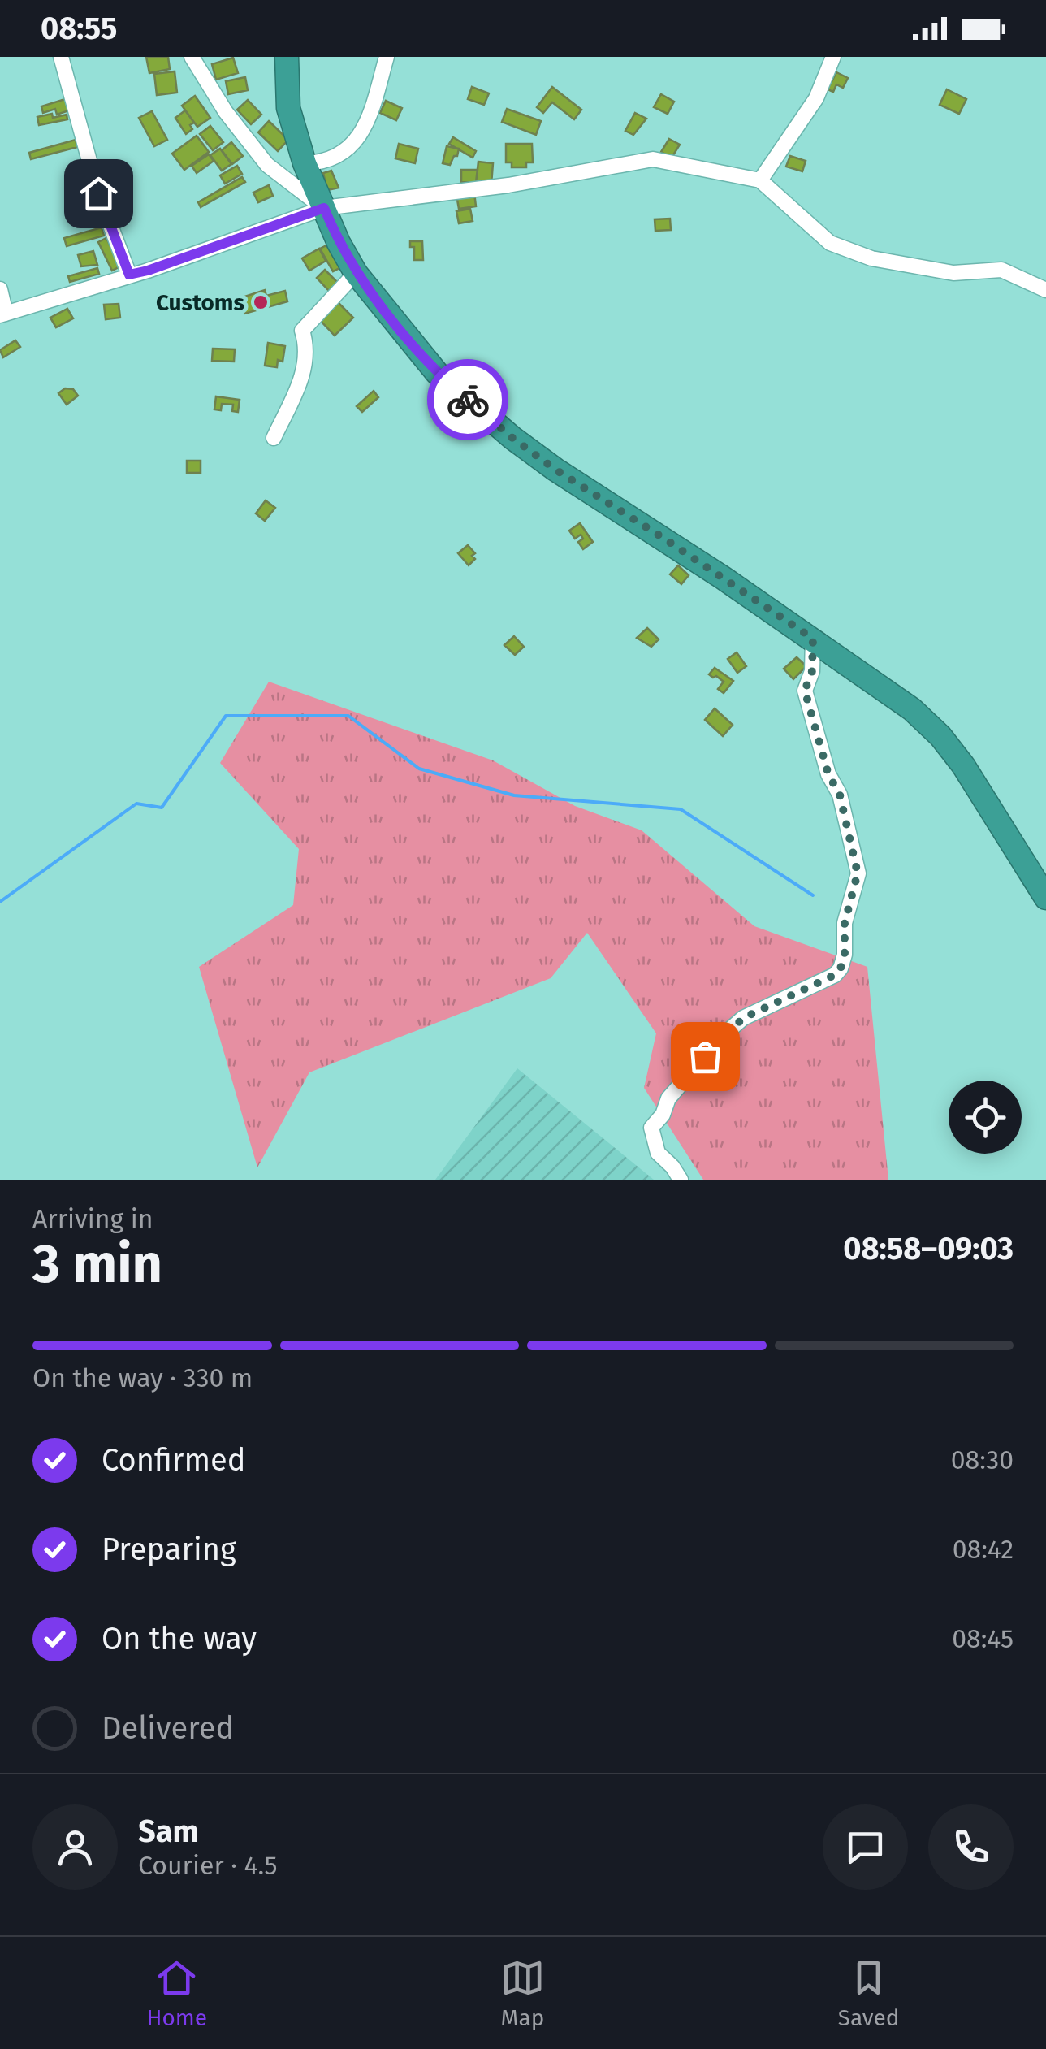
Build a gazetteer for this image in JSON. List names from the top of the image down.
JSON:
{
  "places": ["Customs"],
  "page": {
    "status": "08:55",
    "heading": ["3 min", "Arriving in", "08:58–09:03"],
    "panel": ["Sam", "Courier · 4.5"],
    "bar": "On the way · 330 m",
    "list": [
      ["Confirmed", "08:30"],
      ["Preparing", "08:42"],
      ["On the way", "08:45"],
      "Delivered"
    ],
    "tabs": ["Home", "Map", "Saved"]
  }
}
